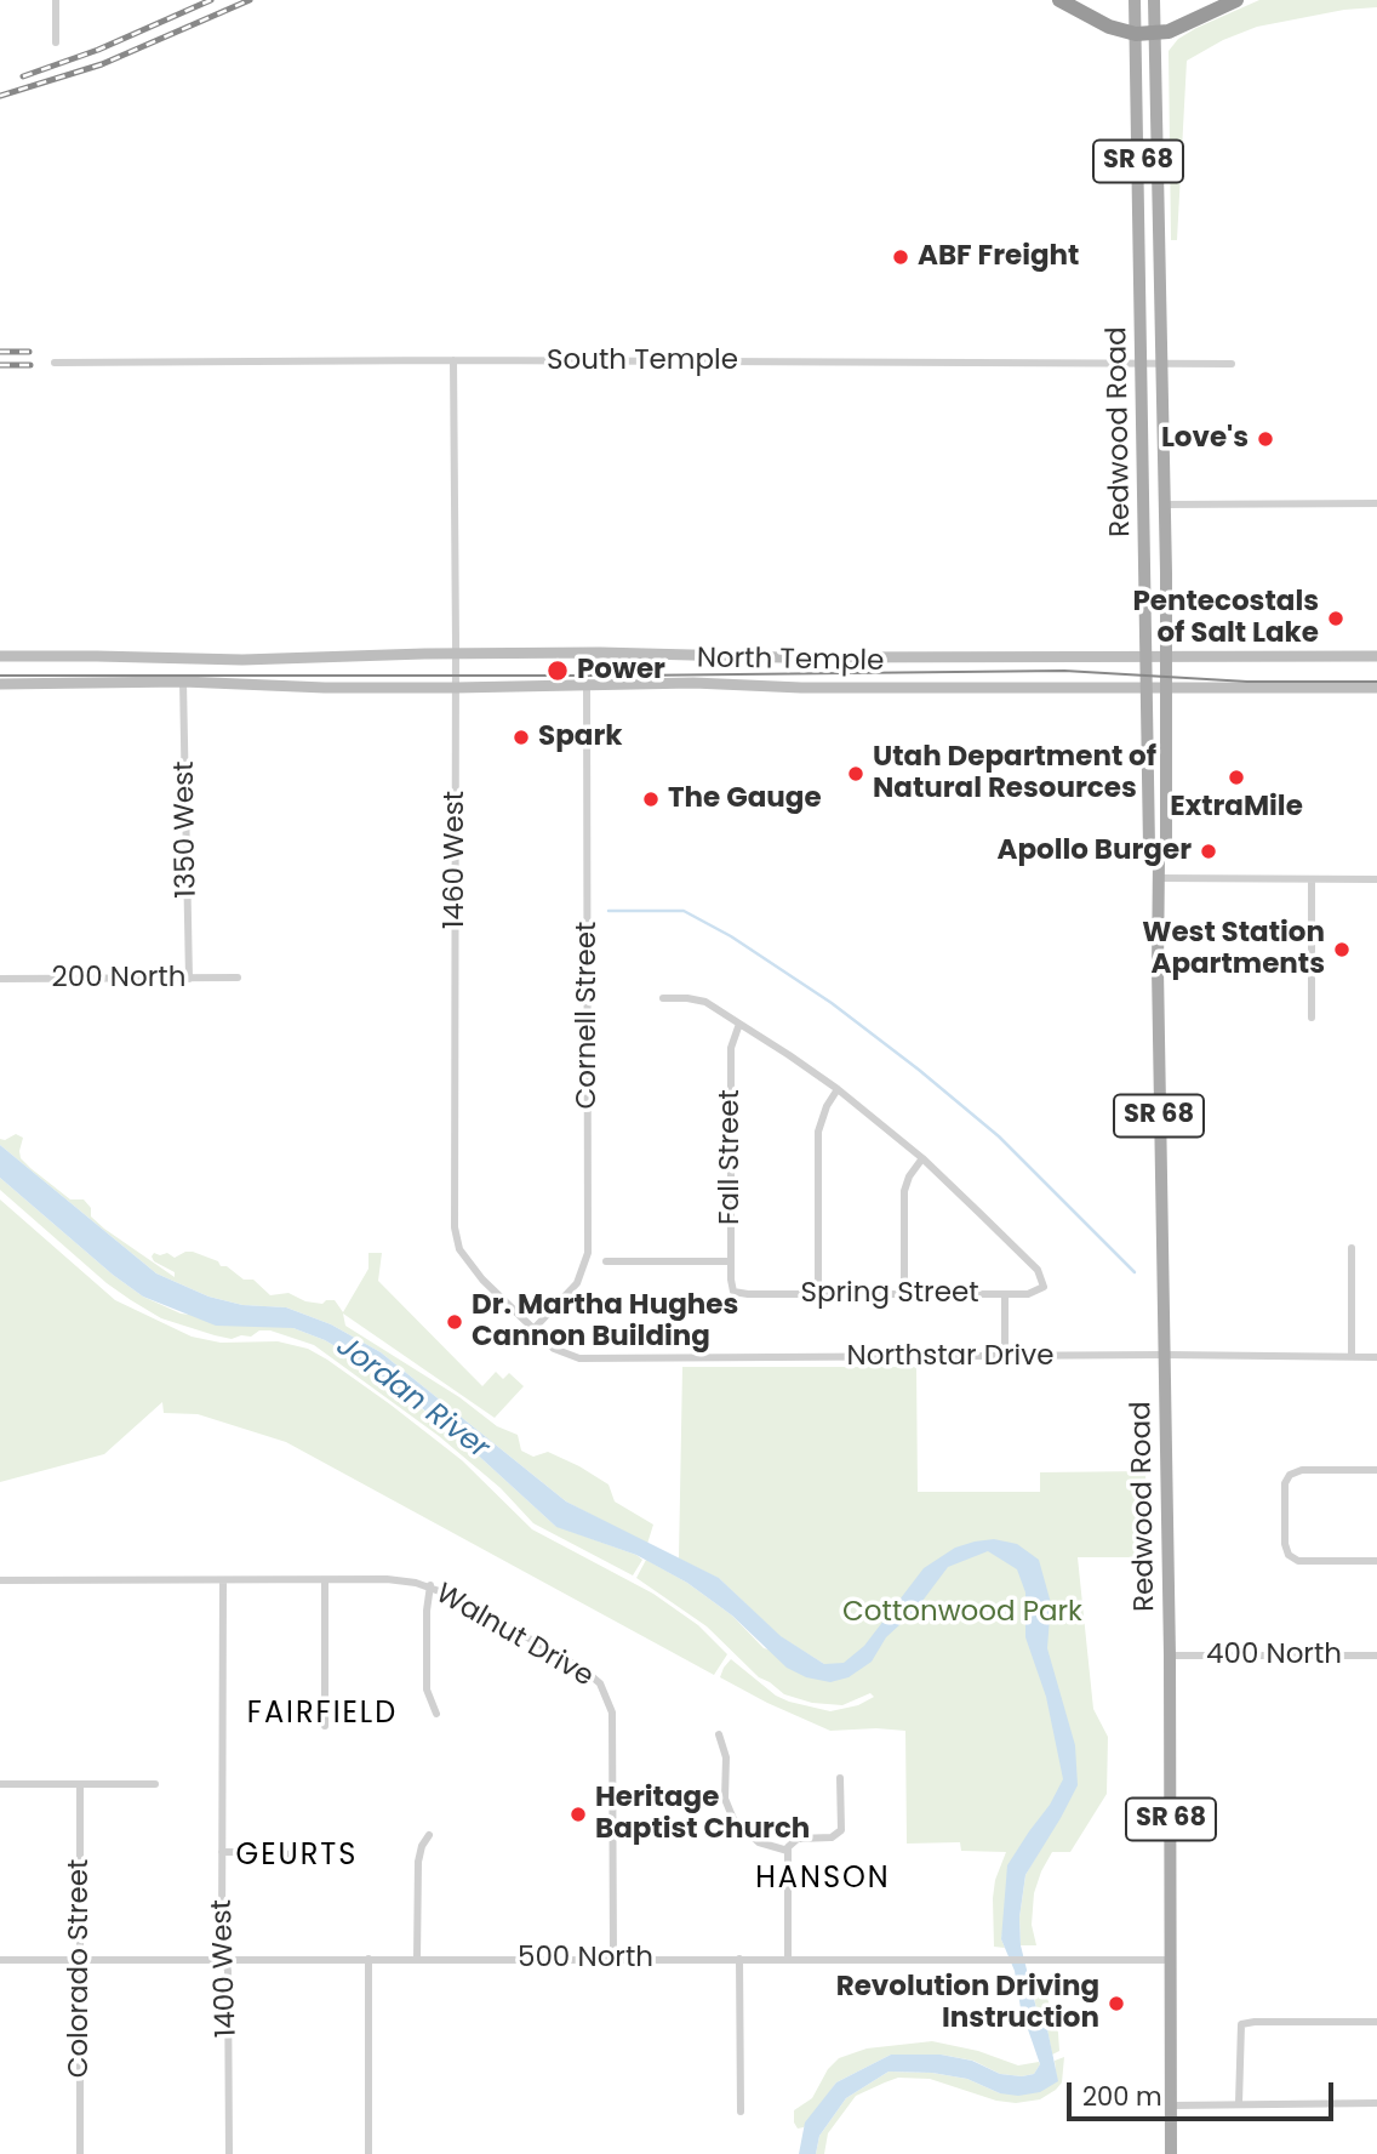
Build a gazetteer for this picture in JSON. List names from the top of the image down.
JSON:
{
  "streets": {
    "main road": ["SR 68", "Redwood Road", "North Temple"],
    "street": [
      "South Temple",
      "1350 West",
      "1460 West",
      "200 North",
      "Cornell Street",
      "Fall Street",
      "Spring Street",
      "Northstar Drive",
      "Walnut Drive",
      "400 North",
      "500 North",
      "Colorado Street",
      "1400 West"
    ]
  },
  "crossings": [
    ["South Temple", "Redwood Road"],
    ["South Temple", "1460 West"],
    ["Redwood Road", "North Temple"],
    ["Redwood Road", "Northstar Drive"],
    ["Redwood Road", "400 North"],
    ["Redwood Road", "500 North"],
    ["North Temple", "1350 West"],
    ["North Temple", "1460 West"],
    ["North Temple", "Cornell Street"],
    ["1350 West", "200 North"],
    ["1460 West", "Cornell Street"],
    ["1460 West", "Northstar Drive"],
    ["Cornell Street", "Northstar Drive"],
    ["Fall Street", "Spring Street"],
    ["Walnut Drive", "500 North"],
    ["Walnut Drive", "1400 West"],
    ["500 North", "Colorado Street"],
    ["500 North", "1400 West"]
  ],
  "districts": ["FAIRFIELD", "GEURTS", "HANSON"],
  "water": ["Jordan River"],
  "parks": ["Cottonwood Park"],
  "places": [
    "ABF Freight",
    "Love's",
    "Pentecostals of Salt Lake",
    "Power",
    "Spark",
    "Utah Department of Natural Resources",
    "ExtraMile",
    "The Gauge",
    "Apollo Burger",
    "West Station Apartments",
    "Dr. Martha Hughes Cannon Building",
    "Heritage Baptist Church",
    "Revolution Driving Instruction"
  ],
  "scale_bar": "200 m"
}
